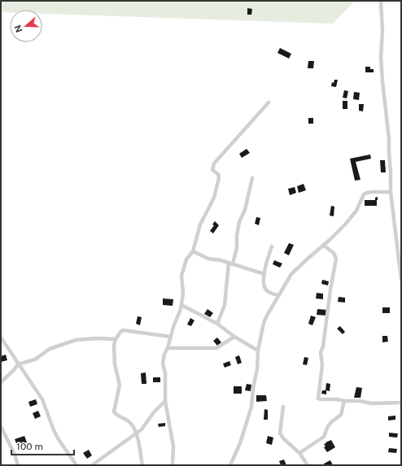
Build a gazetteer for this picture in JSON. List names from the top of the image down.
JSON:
{
  "scale_bar": "100 m",
  "north": "left"
}
